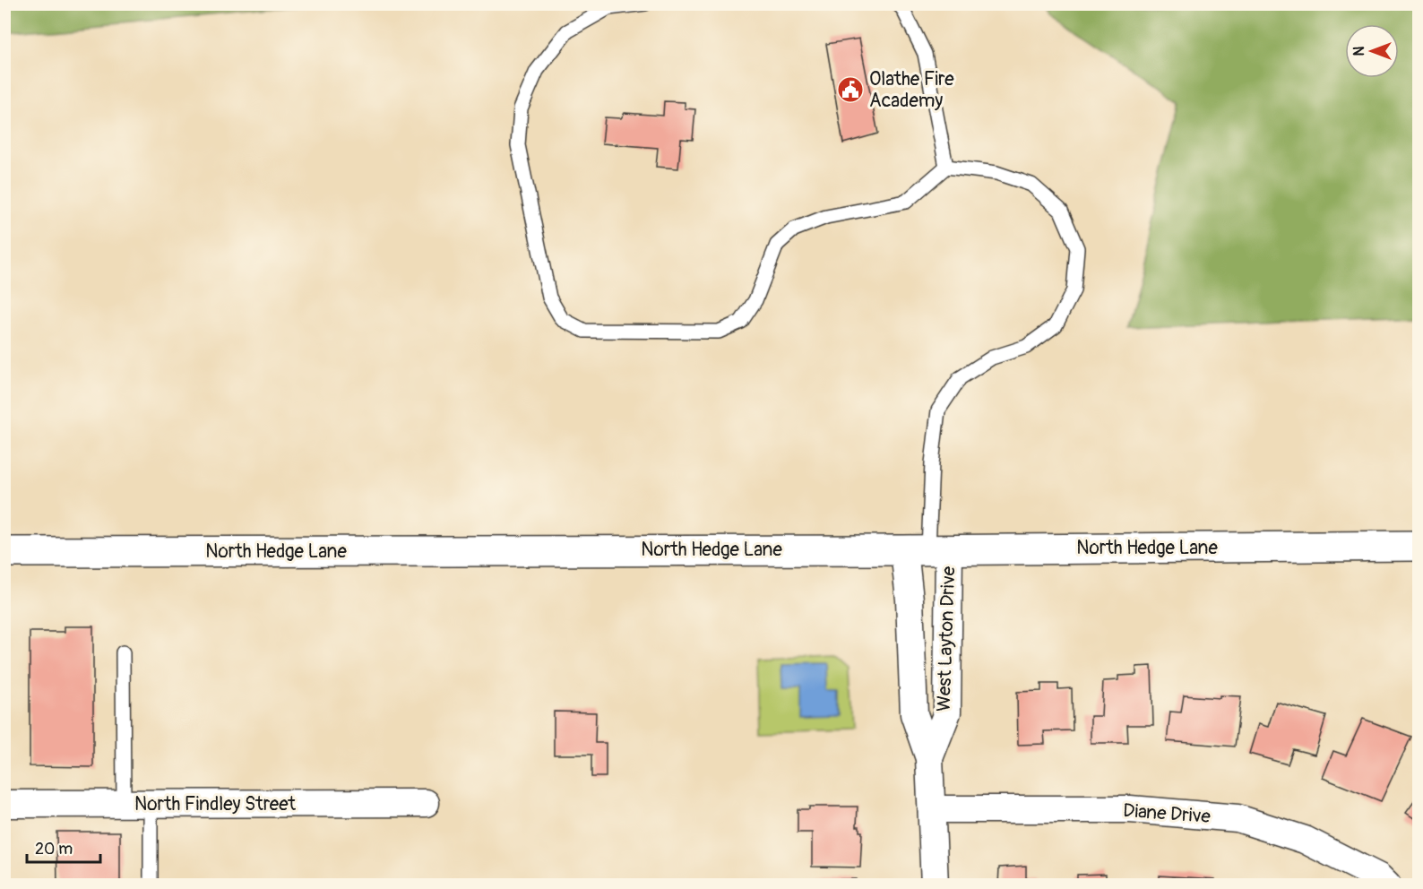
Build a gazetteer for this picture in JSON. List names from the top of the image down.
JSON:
{
  "streets": {
    "street": [
      "North Hedge Lane",
      "West Layton Drive",
      "North Findley Street",
      "Diane Drive"
    ]
  },
  "crossings": [
    ["North Hedge Lane", "West Layton Drive"],
    ["West Layton Drive", "Diane Drive"]
  ],
  "places": {
    "public building": ["Olathe Fire Academy"]
  },
  "scale_bar": "20 m",
  "north": "left"
}
